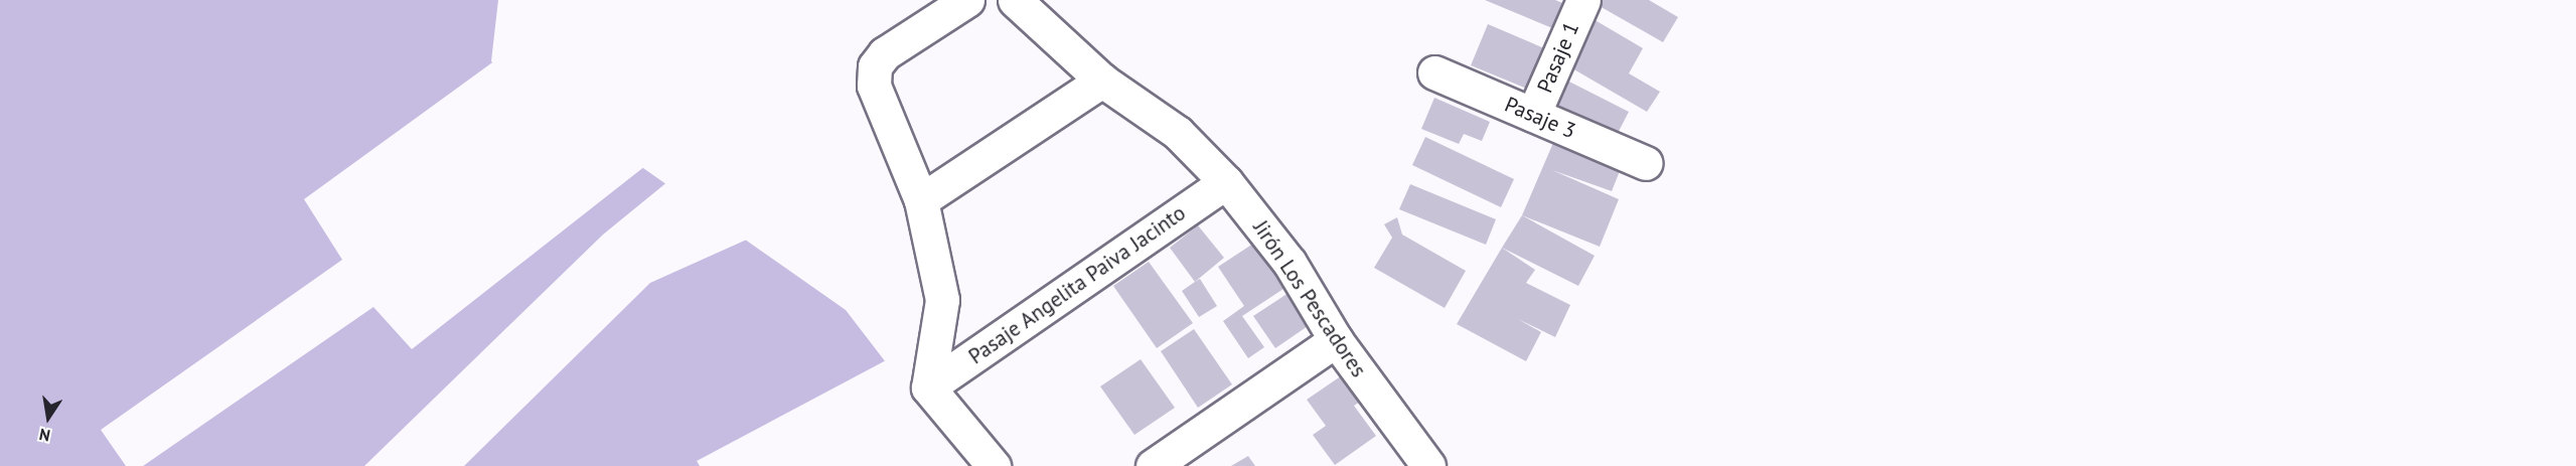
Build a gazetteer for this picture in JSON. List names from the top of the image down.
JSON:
{
  "streets": {
    "street": [
      "Pasaje 1",
      "Pasaje 3",
      "Pasaje Angelita Paiva Jacinto",
      "Jirón Los Pescadores"
    ]
  },
  "crossings": [
    ["Pasaje 1", "Pasaje 3"],
    ["Pasaje Angelita Paiva Jacinto", "Jirón Los Pescadores"]
  ],
  "north": "bottom"
}
